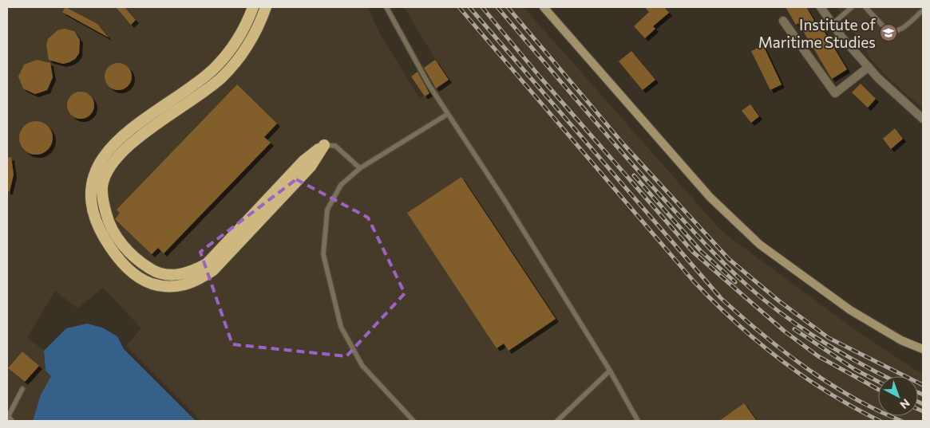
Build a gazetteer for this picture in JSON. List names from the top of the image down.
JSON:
{
  "places": {
    "school or university": ["Institute of Maritime Studies"]
  },
  "north": "bottom right"
}
